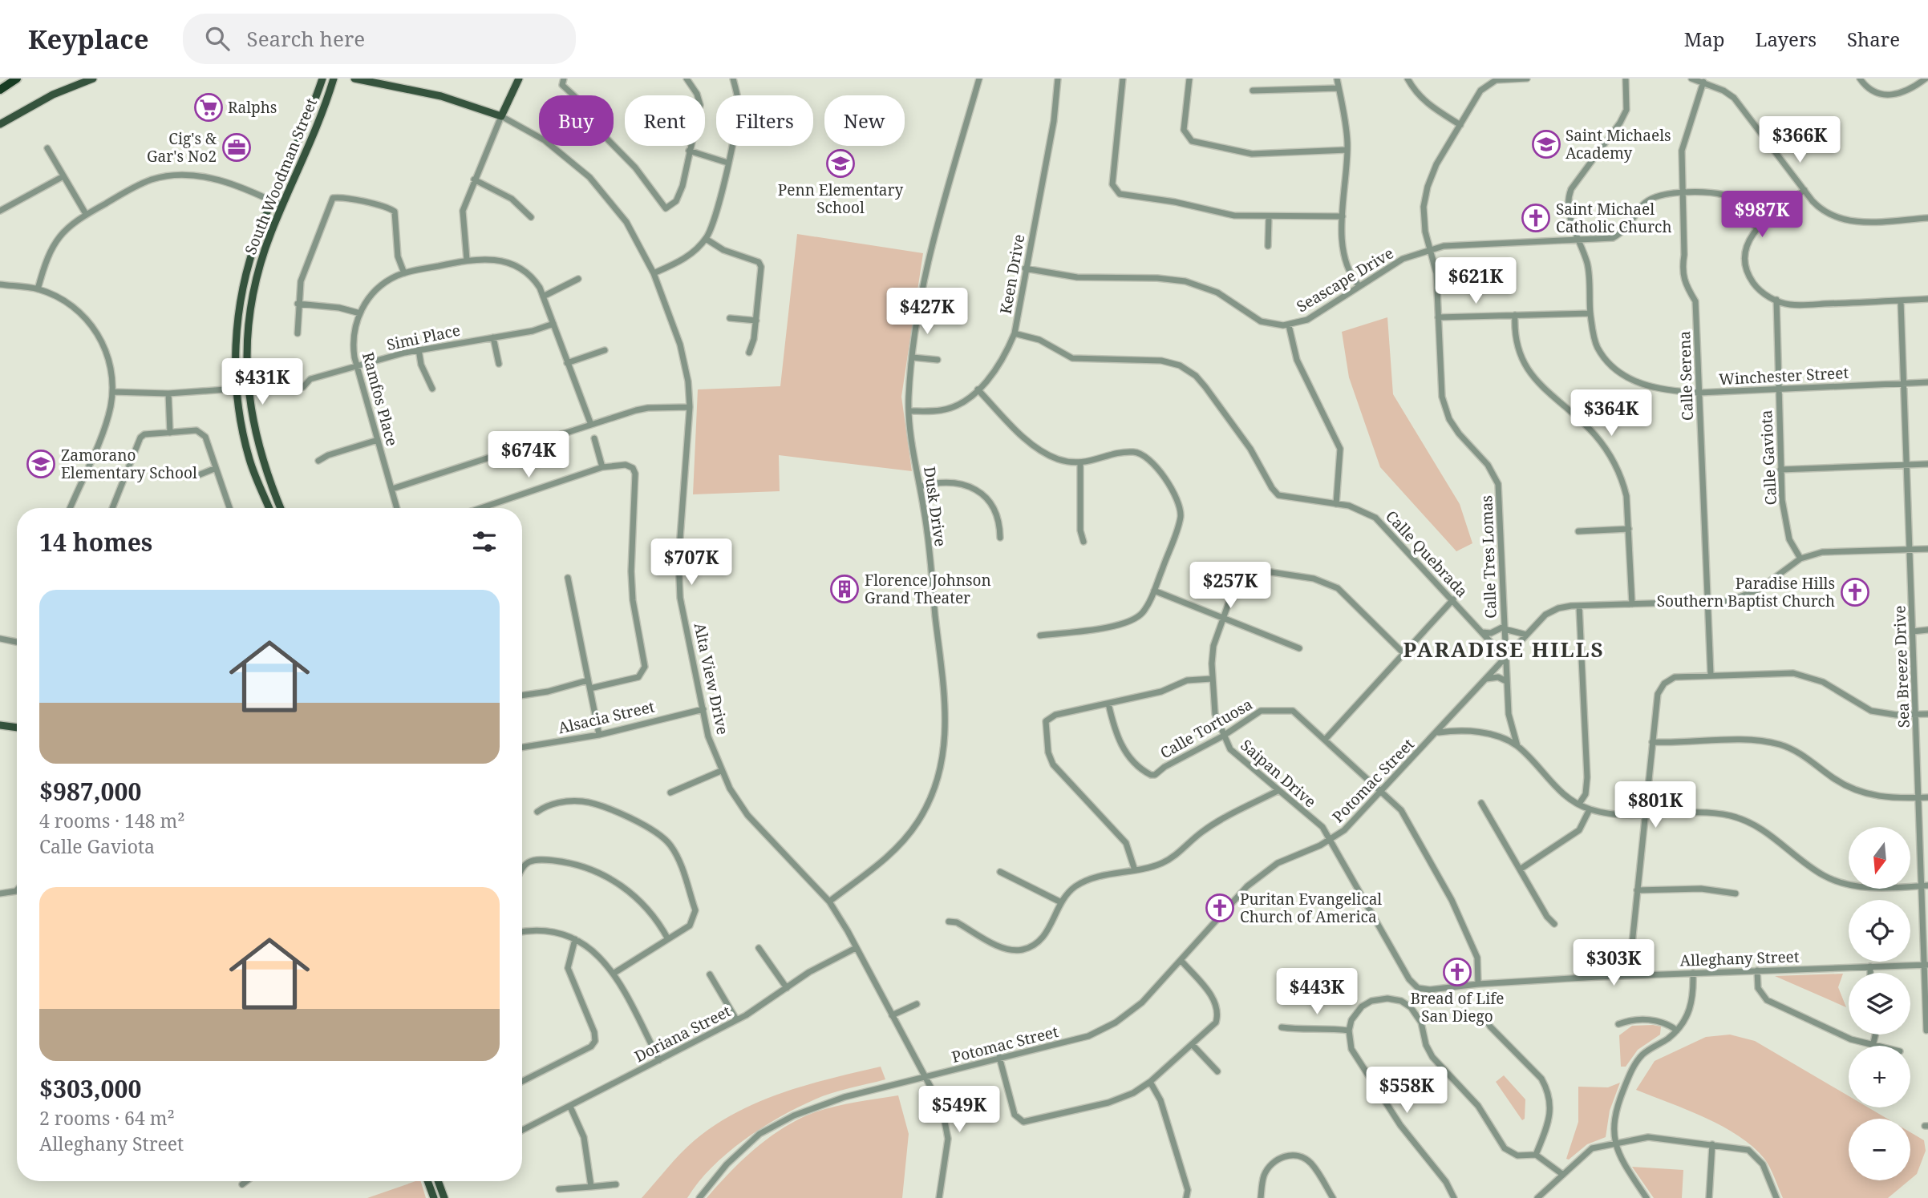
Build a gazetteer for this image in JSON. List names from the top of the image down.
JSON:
{
  "streets": {
    "main road": ["South Woodman Street", "Alta View Drive"],
    "street": [
      "Keen Drive",
      "Seascape Drive",
      "Simi Place",
      "Calle Serena",
      "Winchester Street",
      "Ramfos Place",
      "Calle Gaviota",
      "Dusk Drive",
      "Calle Quebrada",
      "Calle Tres Lomas",
      "Sea Breeze Drive",
      "Alsacia Street",
      "Calle Tortuosa",
      "Saipan Drive",
      "Potomac Street",
      "Alleghany Street",
      "Doriana Street"
    ]
  },
  "crossings": [
    ["Keen Drive", "Seascape Drive"],
    ["Keen Drive", "Dusk Drive"],
    ["Keen Drive", "Calle Quebrada"],
    ["Seascape Drive", "Calle Serena"],
    ["Seascape Drive", "Winchester Street"],
    ["Seascape Drive", "Calle Tres Lomas"],
    ["Simi Place", "Ramfos Place"],
    ["Calle Serena", "Winchester Street"],
    ["Calle Serena", "Potomac Street"],
    ["Winchester Street", "Calle Gaviota"],
    ["Winchester Street", "Sea Breeze Drive"],
    ["Calle Gaviota", "Potomac Street"],
    ["Dusk Drive", "Alta View Drive"],
    ["Calle Quebrada", "Calle Tres Lomas"],
    ["Calle Quebrada", "Potomac Street"],
    ["Calle Tres Lomas", "Potomac Street"],
    ["Sea Breeze Drive", "Alleghany Street"],
    ["Alta View Drive", "Alsacia Street"],
    ["Alta View Drive", "Potomac Street"],
    ["Alta View Drive", "Doriana Street"],
    ["Calle Tortuosa", "Saipan Drive"],
    ["Calle Tortuosa", "Potomac Street"],
    ["Calle Tortuosa", "Alleghany Street"],
    ["Saipan Drive", "Potomac Street"],
    ["Saipan Drive", "Alleghany Street"]
  ],
  "districts": ["PARADISE HILLS"],
  "places": {
    "supermarket": ["Ralphs"],
    "school or university": ["Saint Michaels Academy", "Penn Elementary School", "Zamorano Elementary School"],
    "office": ["Cig's & Gar's No2"],
    "church": [
      "Saint Michael Catholic Church",
      "Paradise Hills Southern Baptist Church",
      "Puritan Evangelical Church of America",
      "Bread of Life San Diego"
    ],
    "building": ["Florence Johnson Grand Theater"]
  },
  "north": "bottom",
  "page": {
    "header": "Keyplace",
    "search": "Search here",
    "nav": ["Map", "Layers", "Share"],
    "chip": [
      "Buy",
      "Rent",
      "Filters",
      "New"
    ],
    "price": [
      "$366K",
      "$987K",
      "$621K",
      "$427K",
      "$431K",
      "$364K",
      "$674K",
      "$707K",
      "$257K",
      "$801K",
      "$303K",
      "$443K",
      "$558K",
      "$549K"
    ],
    "heading": "14 homes",
    "list": [
      {
        "name": "$987,000",
        "note": "4 rooms · 148 m² · Calle Gaviota"
      },
      {
        "name": "$303,000",
        "note": "2 rooms · 64 m² · Alleghany Street"
      }
    ],
    "map_buttons": ["+", "−"]
  }
}
